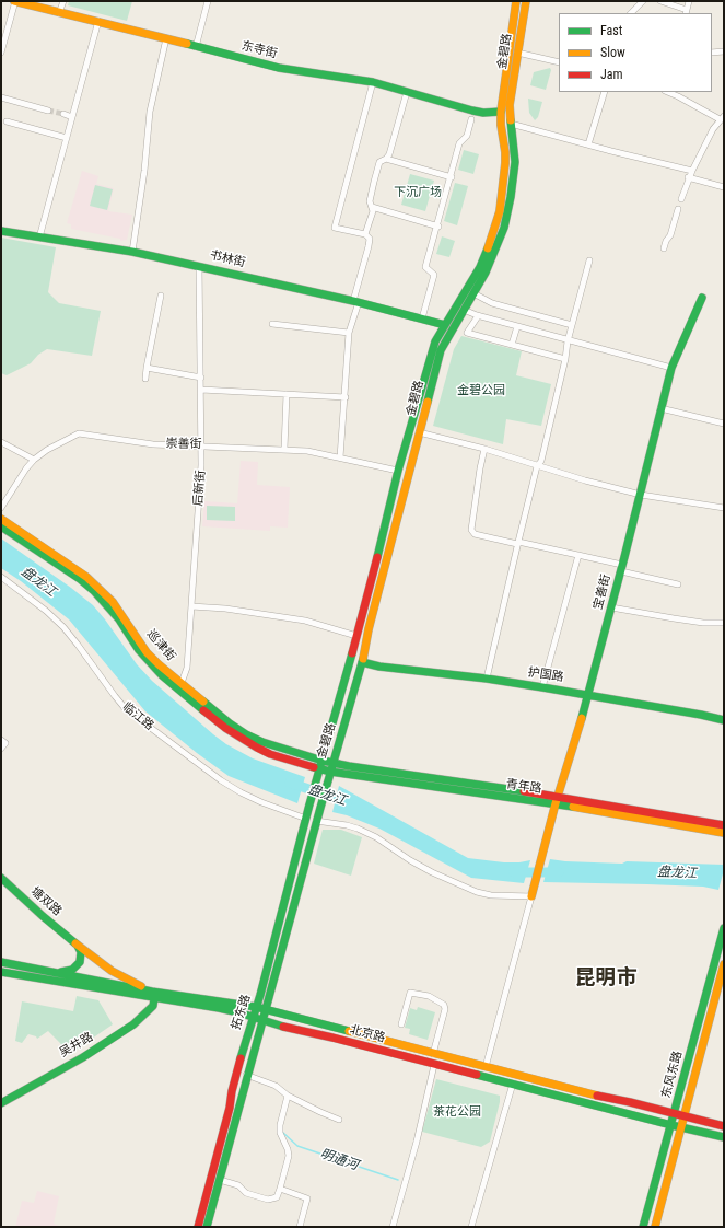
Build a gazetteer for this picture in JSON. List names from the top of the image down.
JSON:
{
  "streets": {
    "main road": [
      "东寺街",
      "金碧路",
      "书林街",
      "宝善街",
      "巡津街",
      "护国路",
      "青年路",
      "塘双路",
      "拓东路",
      "北京路",
      "吴井路",
      "东风东路"
    ],
    "street": ["崇善街", "后新街", "临江路"]
  },
  "crossings": [
    ["东寺街", "金碧路"],
    ["金碧路", "书林街"],
    ["金碧路", "崇善街"],
    ["金碧路", "巡津街"],
    ["金碧路", "护国路"],
    ["金碧路", "青年路"],
    ["金碧路", "拓东路"],
    ["书林街", "后新街"],
    ["崇善街", "后新街"],
    ["后新街", "巡津街"],
    ["宝善街", "护国路"],
    ["宝善街", "青年路"],
    ["巡津街", "青年路"],
    ["临江路", "拓东路"],
    ["塘双路", "北京路"],
    ["塘双路", "吴井路"],
    ["拓东路", "北京路"],
    ["北京路", "吴井路"],
    ["北京路", "东风东路"]
  ],
  "districts": ["昆明市"],
  "water": ["盘龙江", "明通河"],
  "parks": ["下沉广场", "金碧公园", "茶花公园"],
  "legend": ["Fast", "Slow", "Jam"]
}
